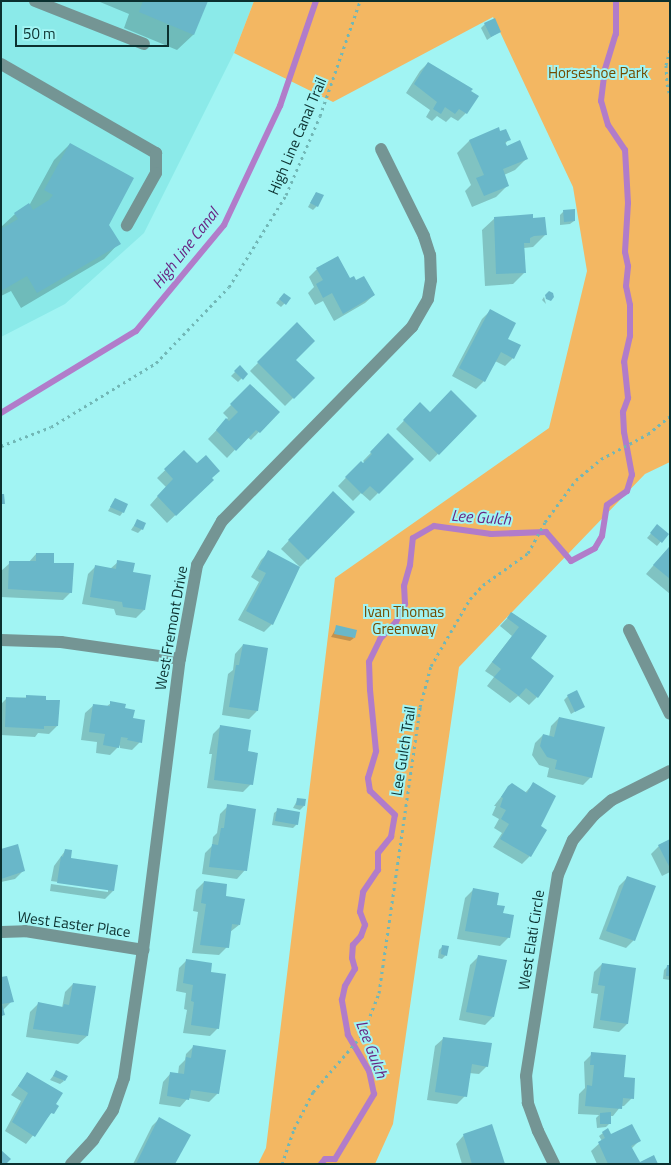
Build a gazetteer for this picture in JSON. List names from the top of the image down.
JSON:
{
  "streets": {
    "street": ["West Fremont Drive", "West Easter Place", "West Elati Circle"],
    "path": ["High Line Canal Trail", "Lee Gulch Trail"]
  },
  "crossings": [
    ["West Fremont Drive", "West Easter Place"]
  ],
  "water": ["High Line Canal", "Lee Gulch"],
  "parks": ["Horseshoe Park", "Ivan Thomas Greenway"],
  "scale_bar": "50 m"
}
